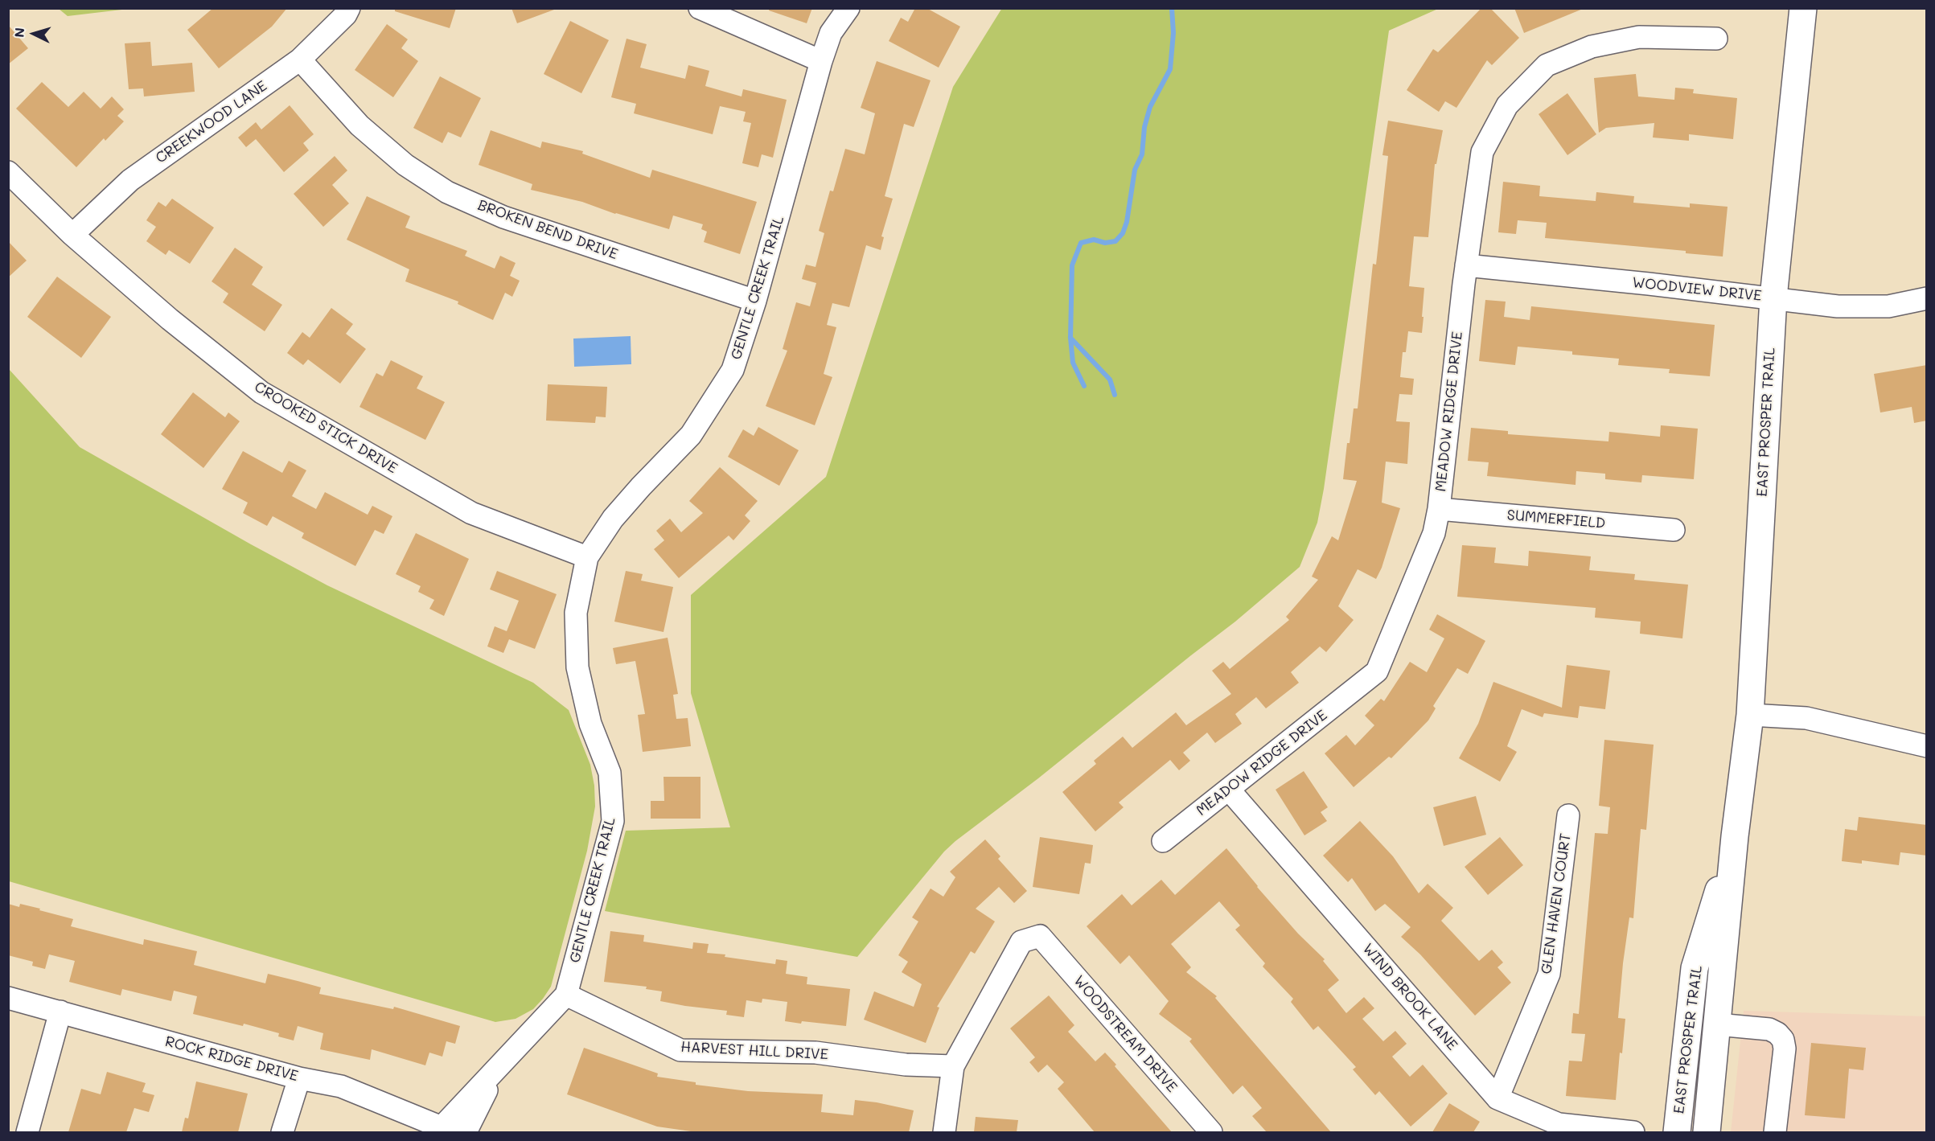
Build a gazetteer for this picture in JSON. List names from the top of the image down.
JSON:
{
  "streets": {
    "main road": ["EAST PROSPER TRAIL"],
    "street": [
      "CREEKWOOD LANE",
      "BROKEN BEND DRIVE",
      "GENTLE CREEK TRAIL",
      "WOODVIEW DRIVE",
      "MEADOW RIDGE DRIVE",
      "CROOKED STICK DRIVE",
      "SUMMERFIELD",
      "GLEN HAVEN COURT",
      "WIND BROOK LANE",
      "WOODSTREAM DRIVE",
      "HARVEST HILL DRIVE",
      "ROCK RIDGE DRIVE"
    ]
  },
  "crossings": [
    ["CREEKWOOD LANE", "BROKEN BEND DRIVE"],
    ["CREEKWOOD LANE", "CROOKED STICK DRIVE"],
    ["BROKEN BEND DRIVE", "GENTLE CREEK TRAIL"],
    ["GENTLE CREEK TRAIL", "CROOKED STICK DRIVE"],
    ["GENTLE CREEK TRAIL", "HARVEST HILL DRIVE"],
    ["GENTLE CREEK TRAIL", "ROCK RIDGE DRIVE"],
    ["WOODVIEW DRIVE", "MEADOW RIDGE DRIVE"],
    ["WOODVIEW DRIVE", "EAST PROSPER TRAIL"],
    ["MEADOW RIDGE DRIVE", "SUMMERFIELD"],
    ["MEADOW RIDGE DRIVE", "WIND BROOK LANE"],
    ["GLEN HAVEN COURT", "WIND BROOK LANE"],
    ["WOODSTREAM DRIVE", "HARVEST HILL DRIVE"]
  ],
  "north": "left"
}
